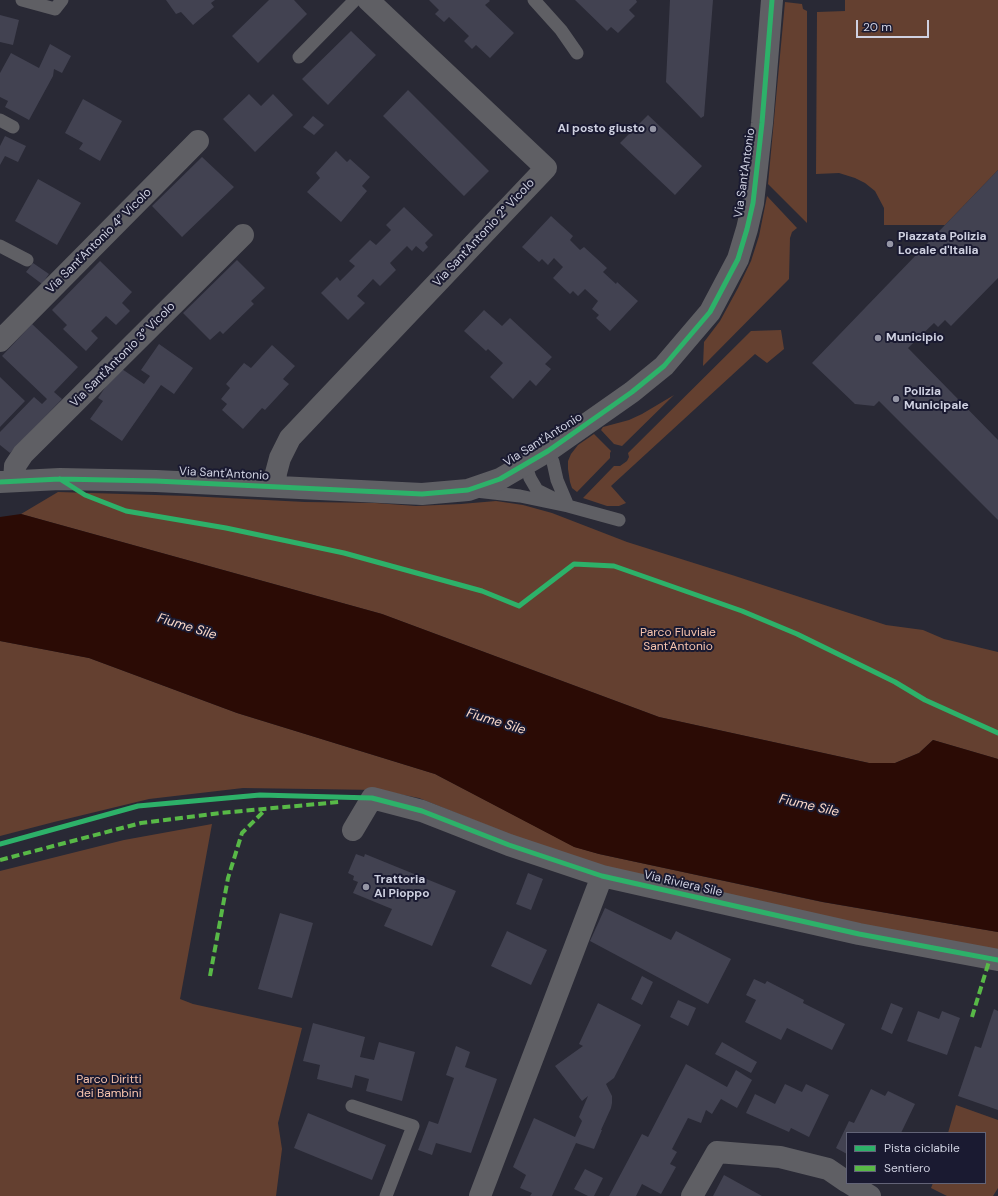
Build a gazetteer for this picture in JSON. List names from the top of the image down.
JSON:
{
  "streets": {
    "street": [
      "Via Sant'Antonio",
      "Via Sant'Antonio 2° Vicolo",
      "Via Sant'Antonio 4° Vicolo",
      "Via Sant'Antonio 3° Vicolo",
      "Via Riviera Sile"
    ]
  },
  "crossings": [
    ["Via Sant'Antonio", "Via Sant'Antonio 2° Vicolo"],
    ["Via Sant'Antonio", "Via Sant'Antonio 3° Vicolo"]
  ],
  "water": ["Fiume Sile"],
  "parks": ["Parco Fluviale Sant'Antonio", "Parco Diritti dei Bambini"],
  "places": [
    "Al posto giusto",
    "Piazzata Polizia Locale d'Italia",
    "Municipio",
    "Polizia Municipale",
    "Trattoria Al Pioppo"
  ],
  "legend": ["Pista ciclabile", "Sentiero"],
  "scale_bar": "20 m"
}
